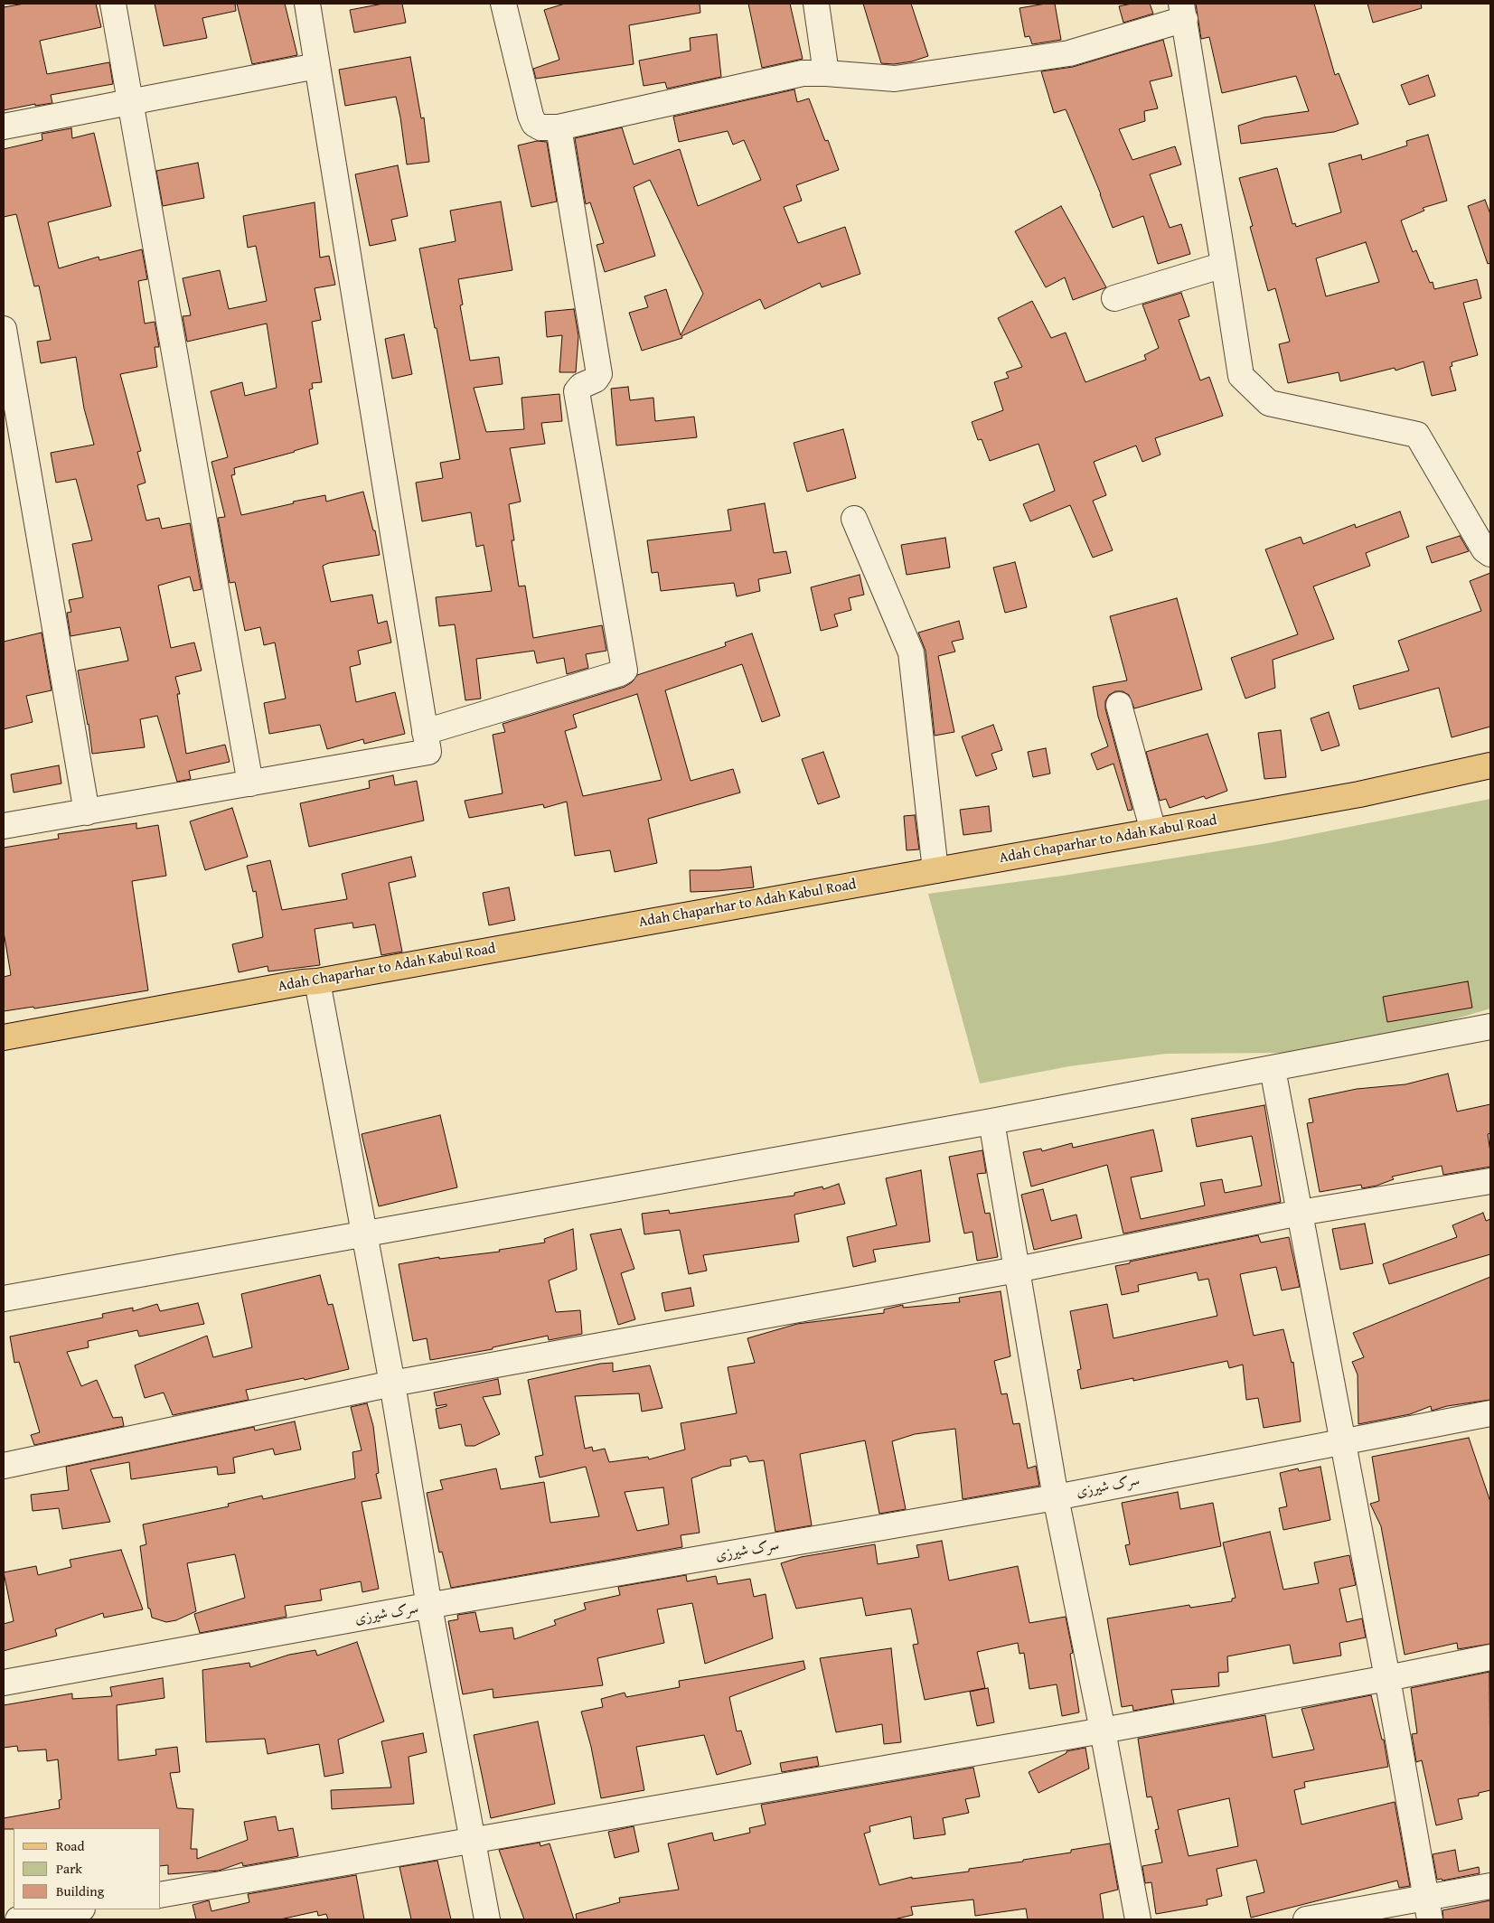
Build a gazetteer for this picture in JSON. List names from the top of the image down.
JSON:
{
  "streets": {
    "main road": ["Adah Chaparhar to Adah Kabul Road"],
    "street": ["سرک شیرزی"]
  },
  "legend": ["Road", "Park", "Building"]
}
